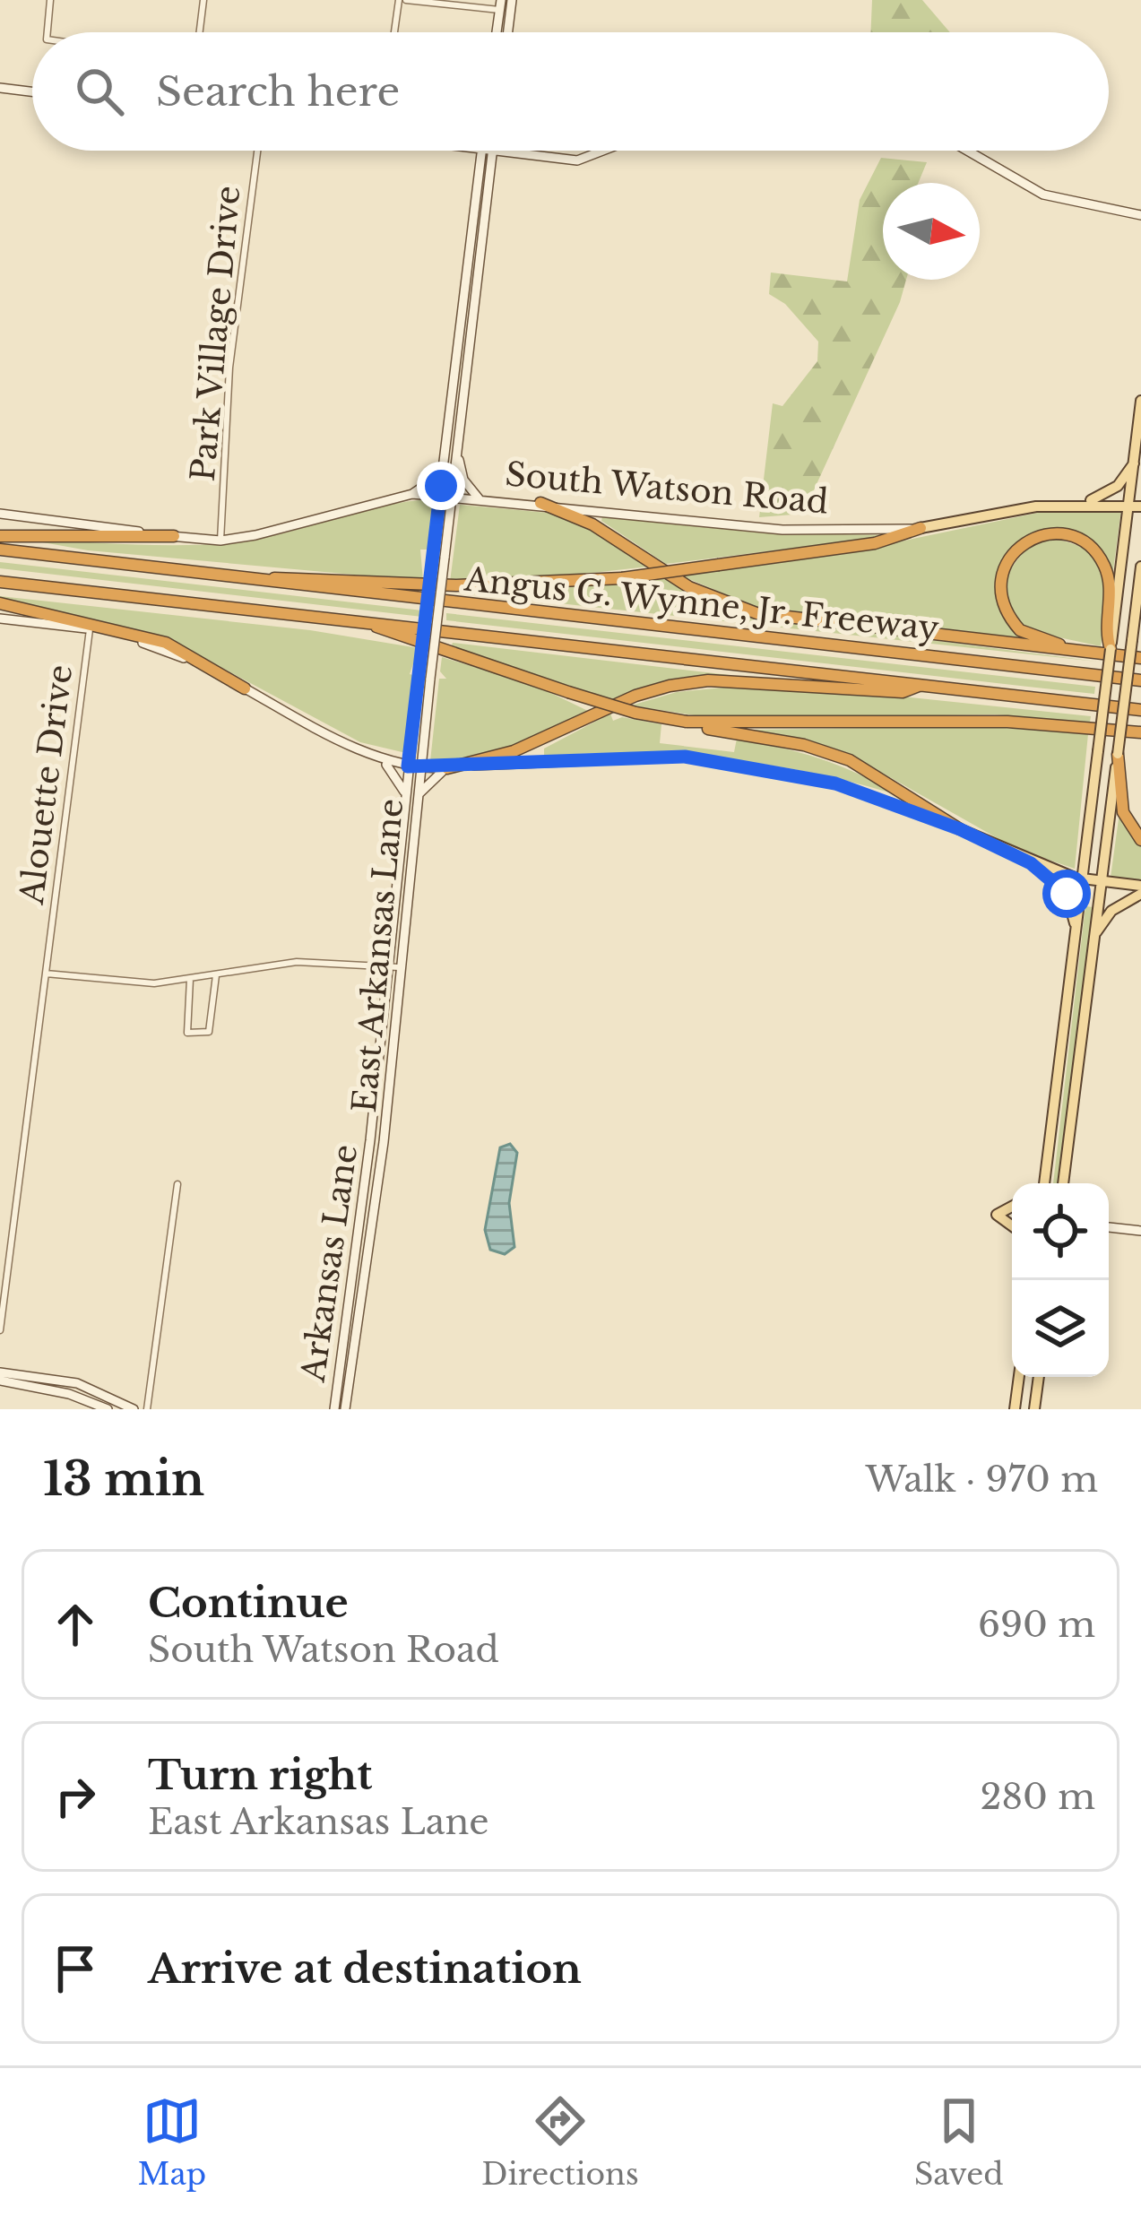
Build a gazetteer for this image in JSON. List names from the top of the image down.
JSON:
{
  "streets": {
    "highway": ["Angus G. Wynne, Jr. Freeway"],
    "main road": ["South Watson Road", "East Arkansas Lane", "Arkansas Lane"],
    "street": ["Park Village Drive", "Alouette Drive"]
  },
  "crossings": [
    ["Park Village Drive", "South Watson Road"],
    ["South Watson Road", "East Arkansas Lane"],
    ["East Arkansas Lane", "Arkansas Lane"]
  ],
  "north": "right",
  "page": {
    "search": "Search here",
    "heading": ["13 min", "Walk · 970 m"],
    "list": [
      ["Continue", "South Watson Road", "690 m"],
      ["Turn right", "East Arkansas Lane", "280 m"],
      "Arrive at destination"
    ],
    "nav": ["Map", "Directions", "Saved"]
  }
}
